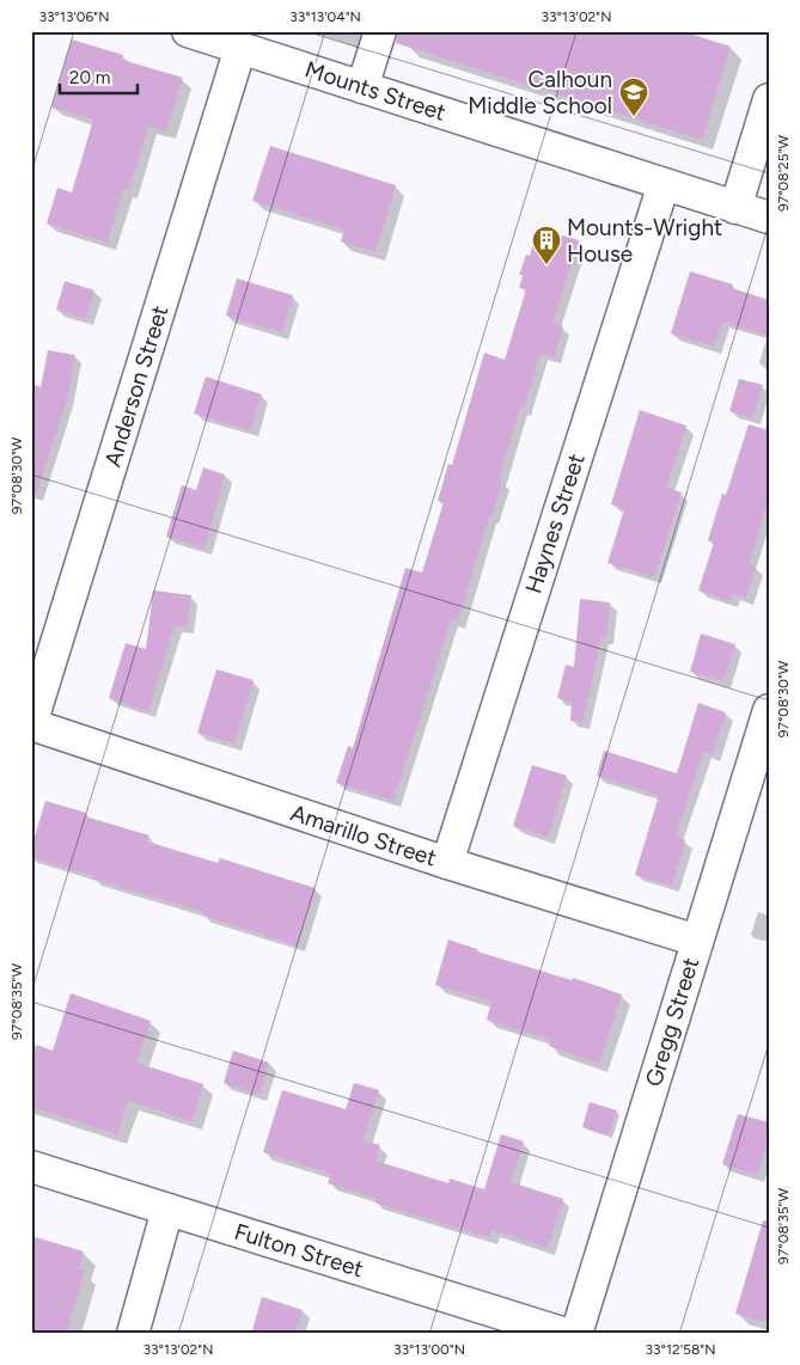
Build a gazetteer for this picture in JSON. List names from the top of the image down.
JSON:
{
  "streets": {
    "street": [
      "Mounts Street",
      "Anderson Street",
      "Haynes Street",
      "Amarillo Street",
      "Gregg Street",
      "Fulton Street"
    ]
  },
  "crossings": [
    ["Mounts Street", "Anderson Street"],
    ["Mounts Street", "Haynes Street"],
    ["Anderson Street", "Amarillo Street"],
    ["Haynes Street", "Amarillo Street"],
    ["Amarillo Street", "Gregg Street"]
  ],
  "places": {
    "school or university": ["Calhoun Middle School"],
    "building": ["Mounts-Wright House"]
  },
  "scale_bar": "20 m",
  "coordinates": [
    "33°13'06\"N",
    "33°13'04\"N",
    "33°13'02\"N",
    "97°08'25\"W",
    "97°08'30\"W",
    "97°08'35\"W",
    "33°13'00\"N",
    "33°12'58\"N"
  ]
}
